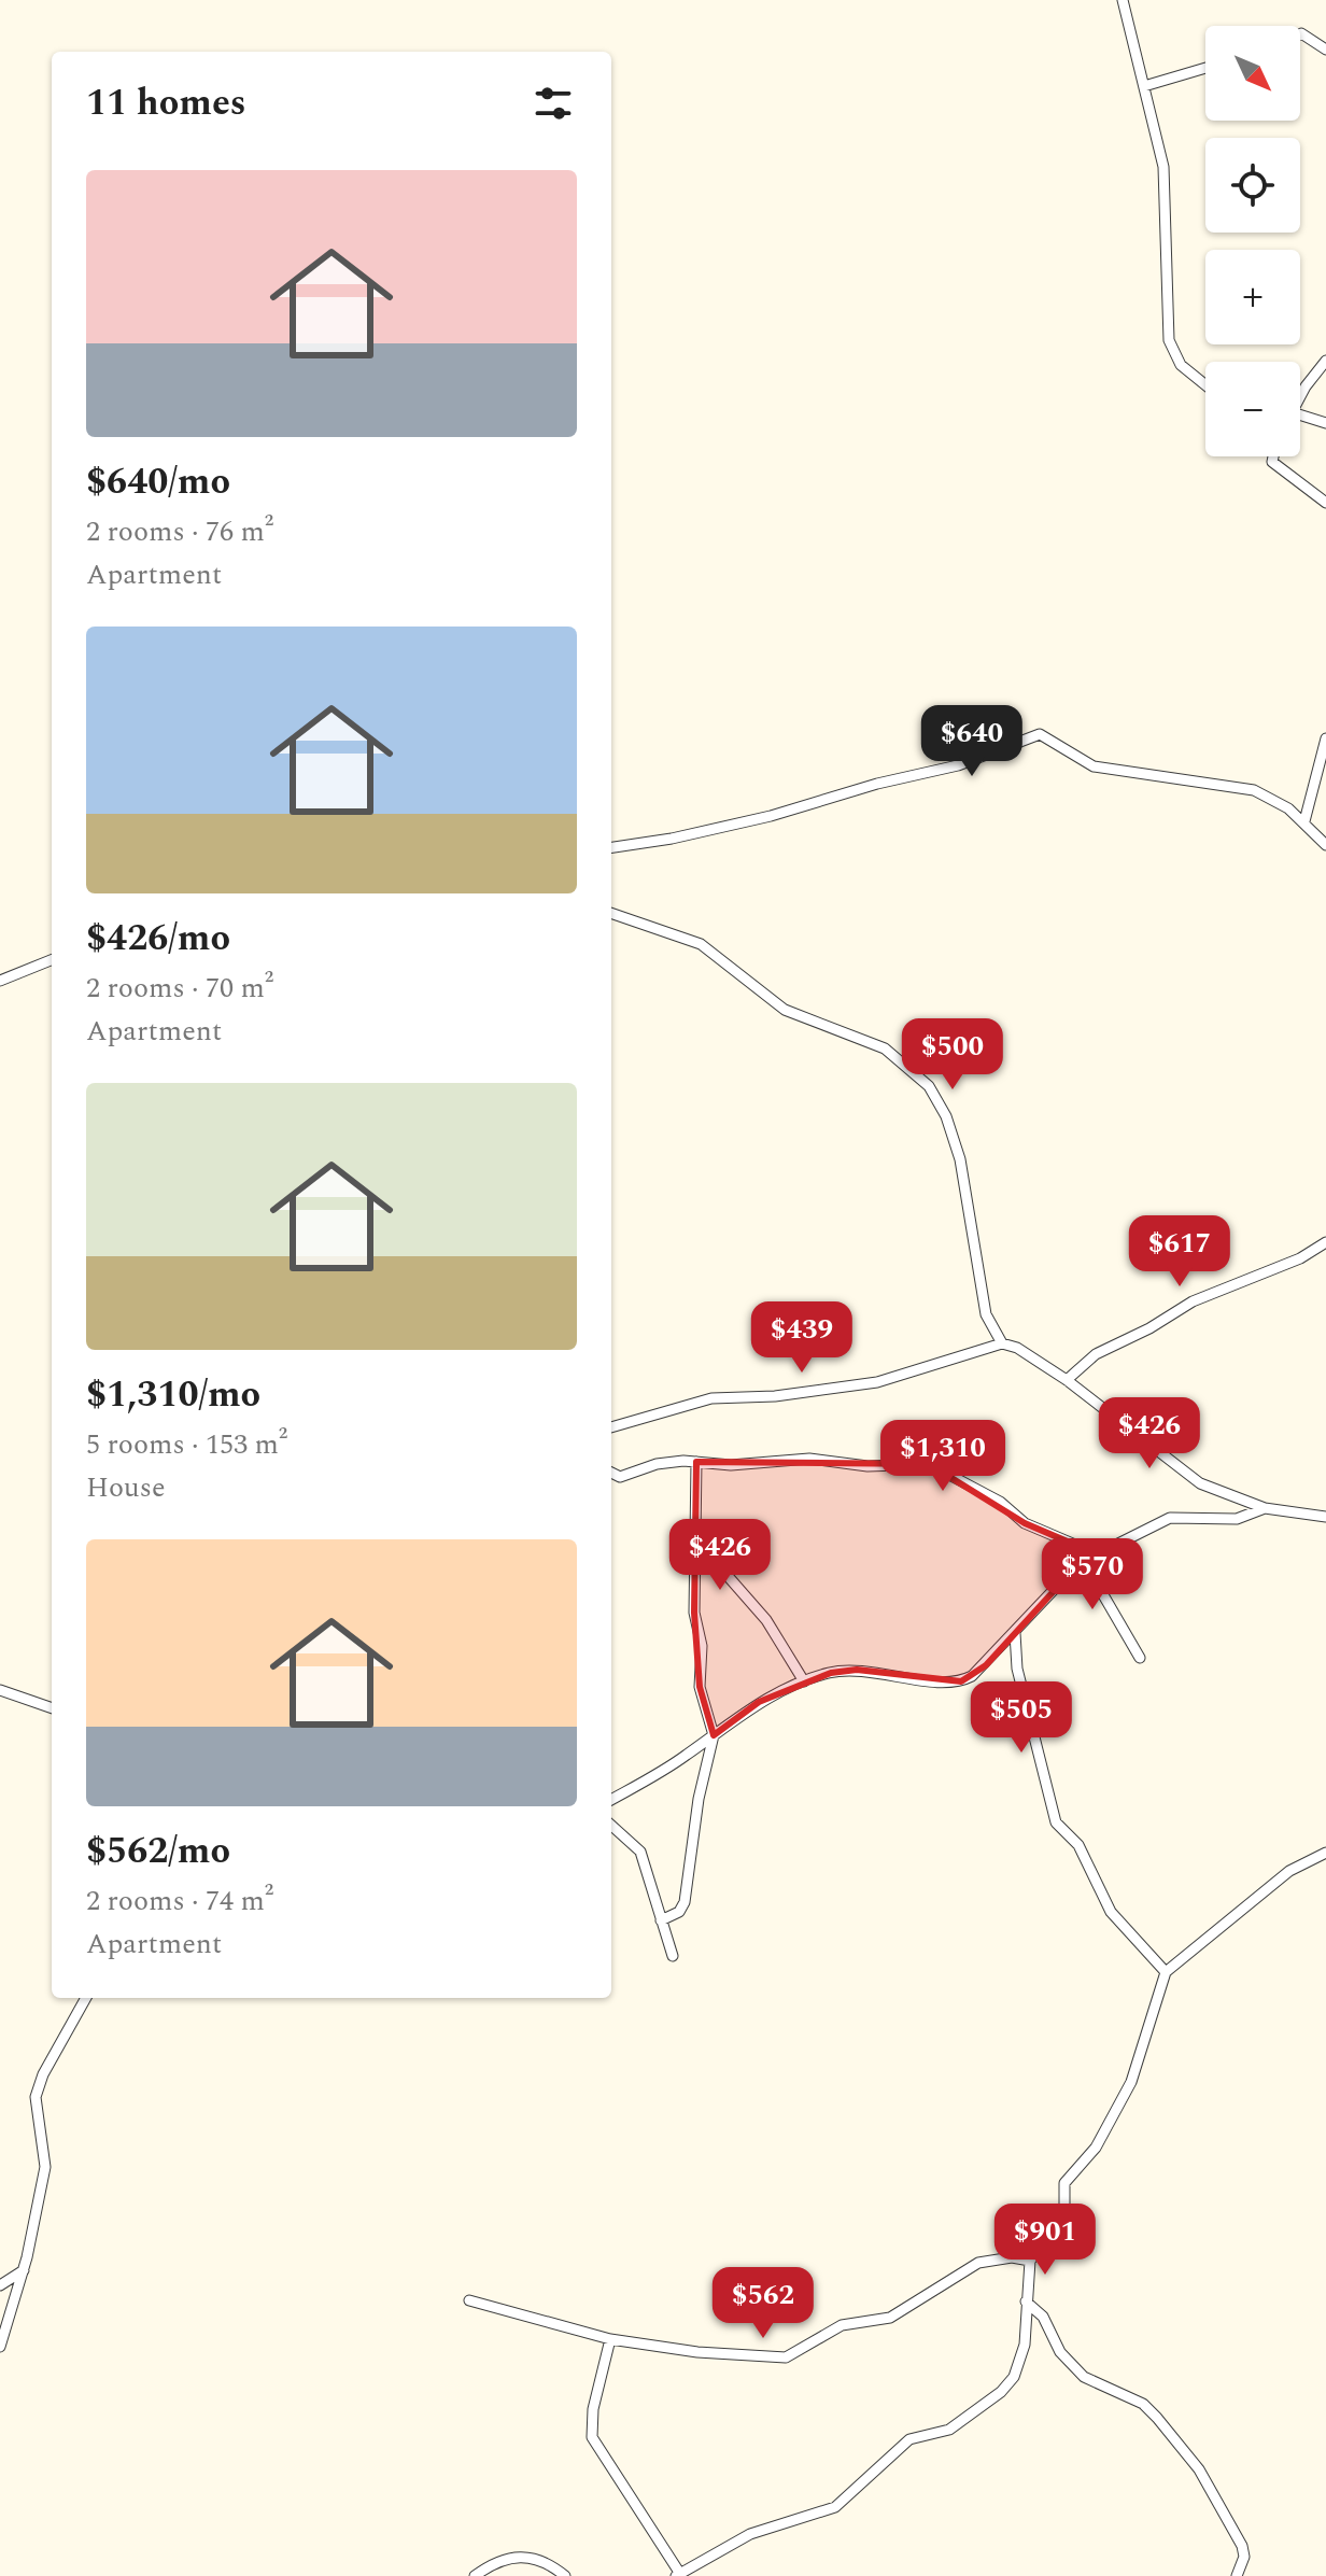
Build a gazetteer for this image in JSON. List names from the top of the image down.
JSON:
{
  "north": "bottom right",
  "page": {
    "map_buttons": ["+", "−"],
    "heading": "11 homes",
    "list": [
      {
        "name": "$640/mo",
        "note": "2 rooms · 76 m² · Apartment"
      },
      {
        "name": "$426/mo",
        "note": "2 rooms · 70 m² · Apartment"
      },
      {
        "name": "$1,310/mo",
        "note": "5 rooms · 153 m² · House"
      },
      {
        "name": "$562/mo",
        "note": "2 rooms · 74 m² · Apartment"
      }
    ],
    "price": [
      "$640",
      "$500",
      "$617",
      "$439",
      "$426",
      "$1,310",
      "$426",
      "$570",
      "$505",
      "$901",
      "$562"
    ]
  }
}
